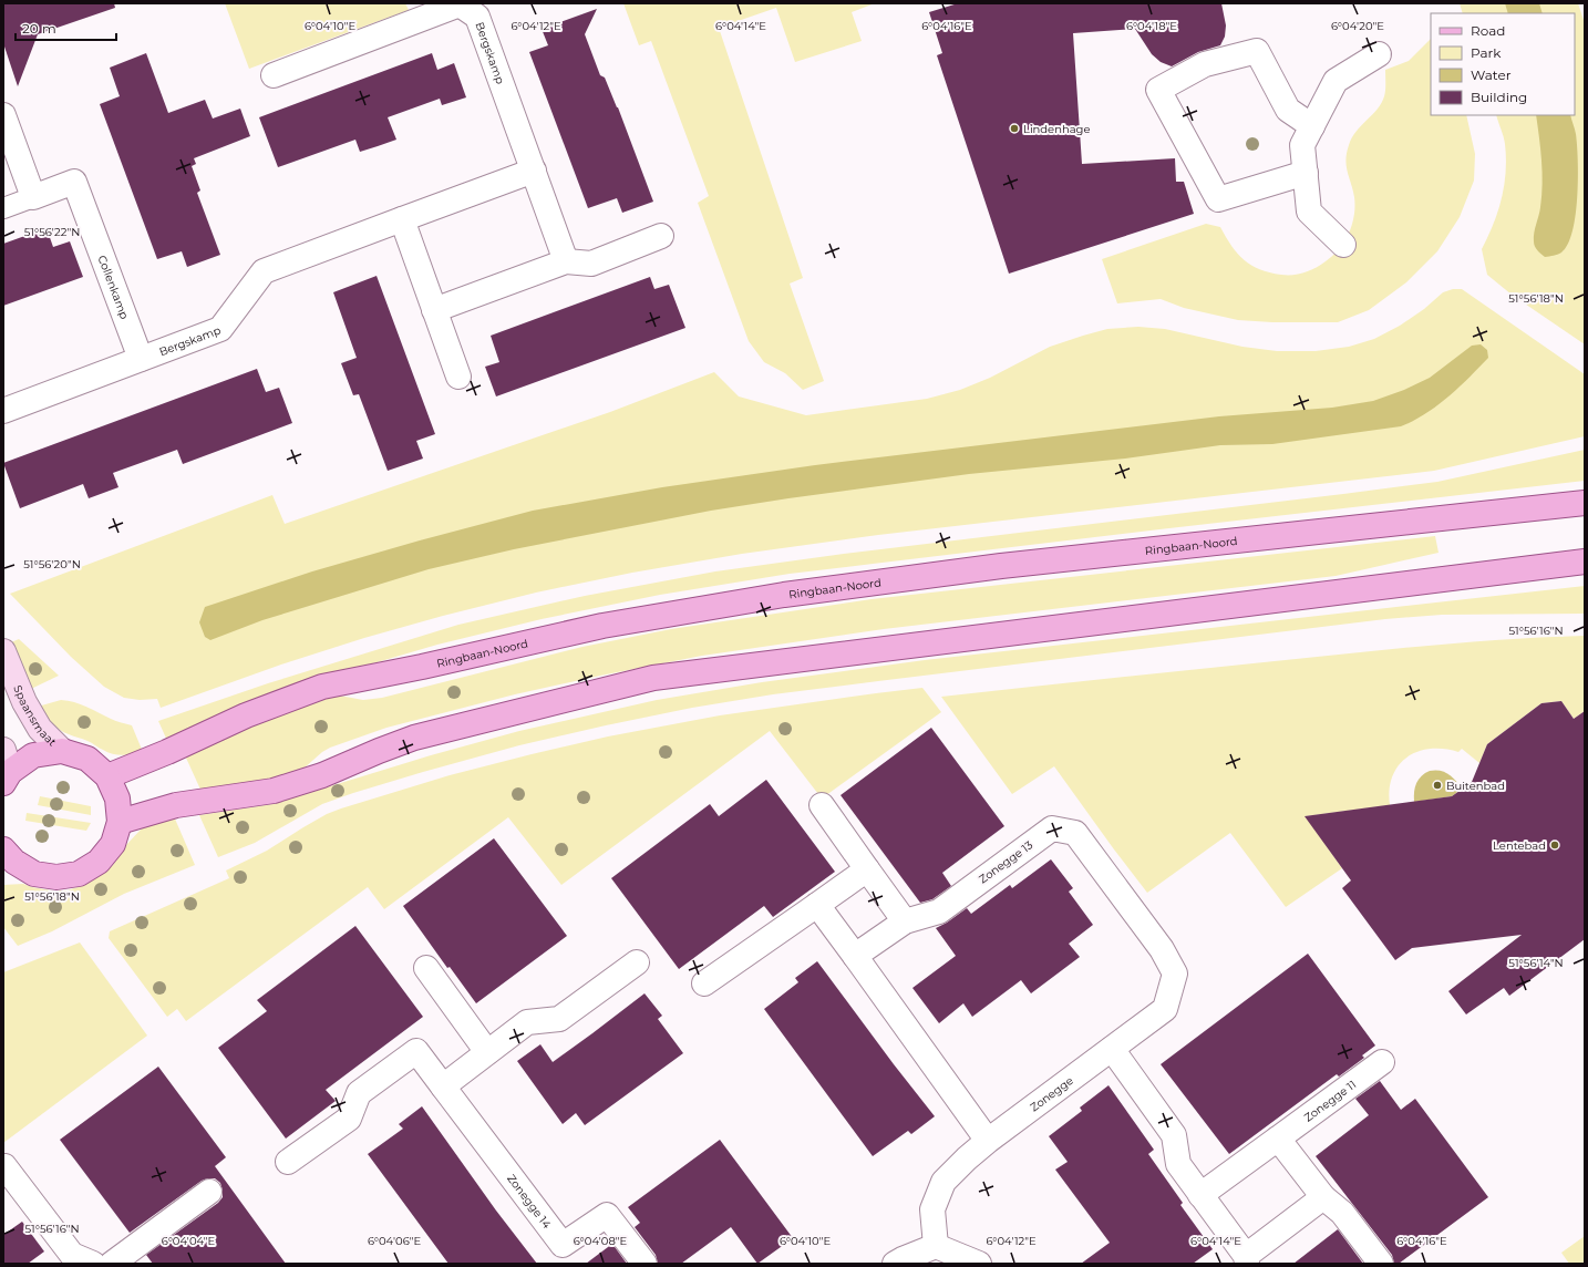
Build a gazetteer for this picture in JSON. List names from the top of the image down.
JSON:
{
  "streets": {
    "main road": ["Ringbaan-Noord"],
    "street": [
      "Bergskamp",
      "Collenkamp",
      "Spaansmaat",
      "Zonegge 13",
      "Zonegge",
      "Zonegge 11",
      "Zonegge 14"
    ]
  },
  "crossings": [
    ["Bergskamp", "Collenkamp"],
    ["Zonegge 13", "Zonegge"]
  ],
  "places": ["Lindenhage", "Buitenbad", "Lentebad"],
  "legend": [
    "Road",
    "Park",
    "Water",
    "Building"
  ],
  "scale_bar": "20 m",
  "coordinates": [
    "6°04'20\"E",
    "6°04'10\"E",
    "6°04'12\"E",
    "6°04'14\"E",
    "6°04'16\"E",
    "6°04'18\"E",
    "51°56'22\"N",
    "51°56'18\"N",
    "51°56'20\"N",
    "51°56'16\"N",
    "51°56'14\"N",
    "6°04'04\"E",
    "6°04'06\"E",
    "6°04'08\"E"
  ]
}
